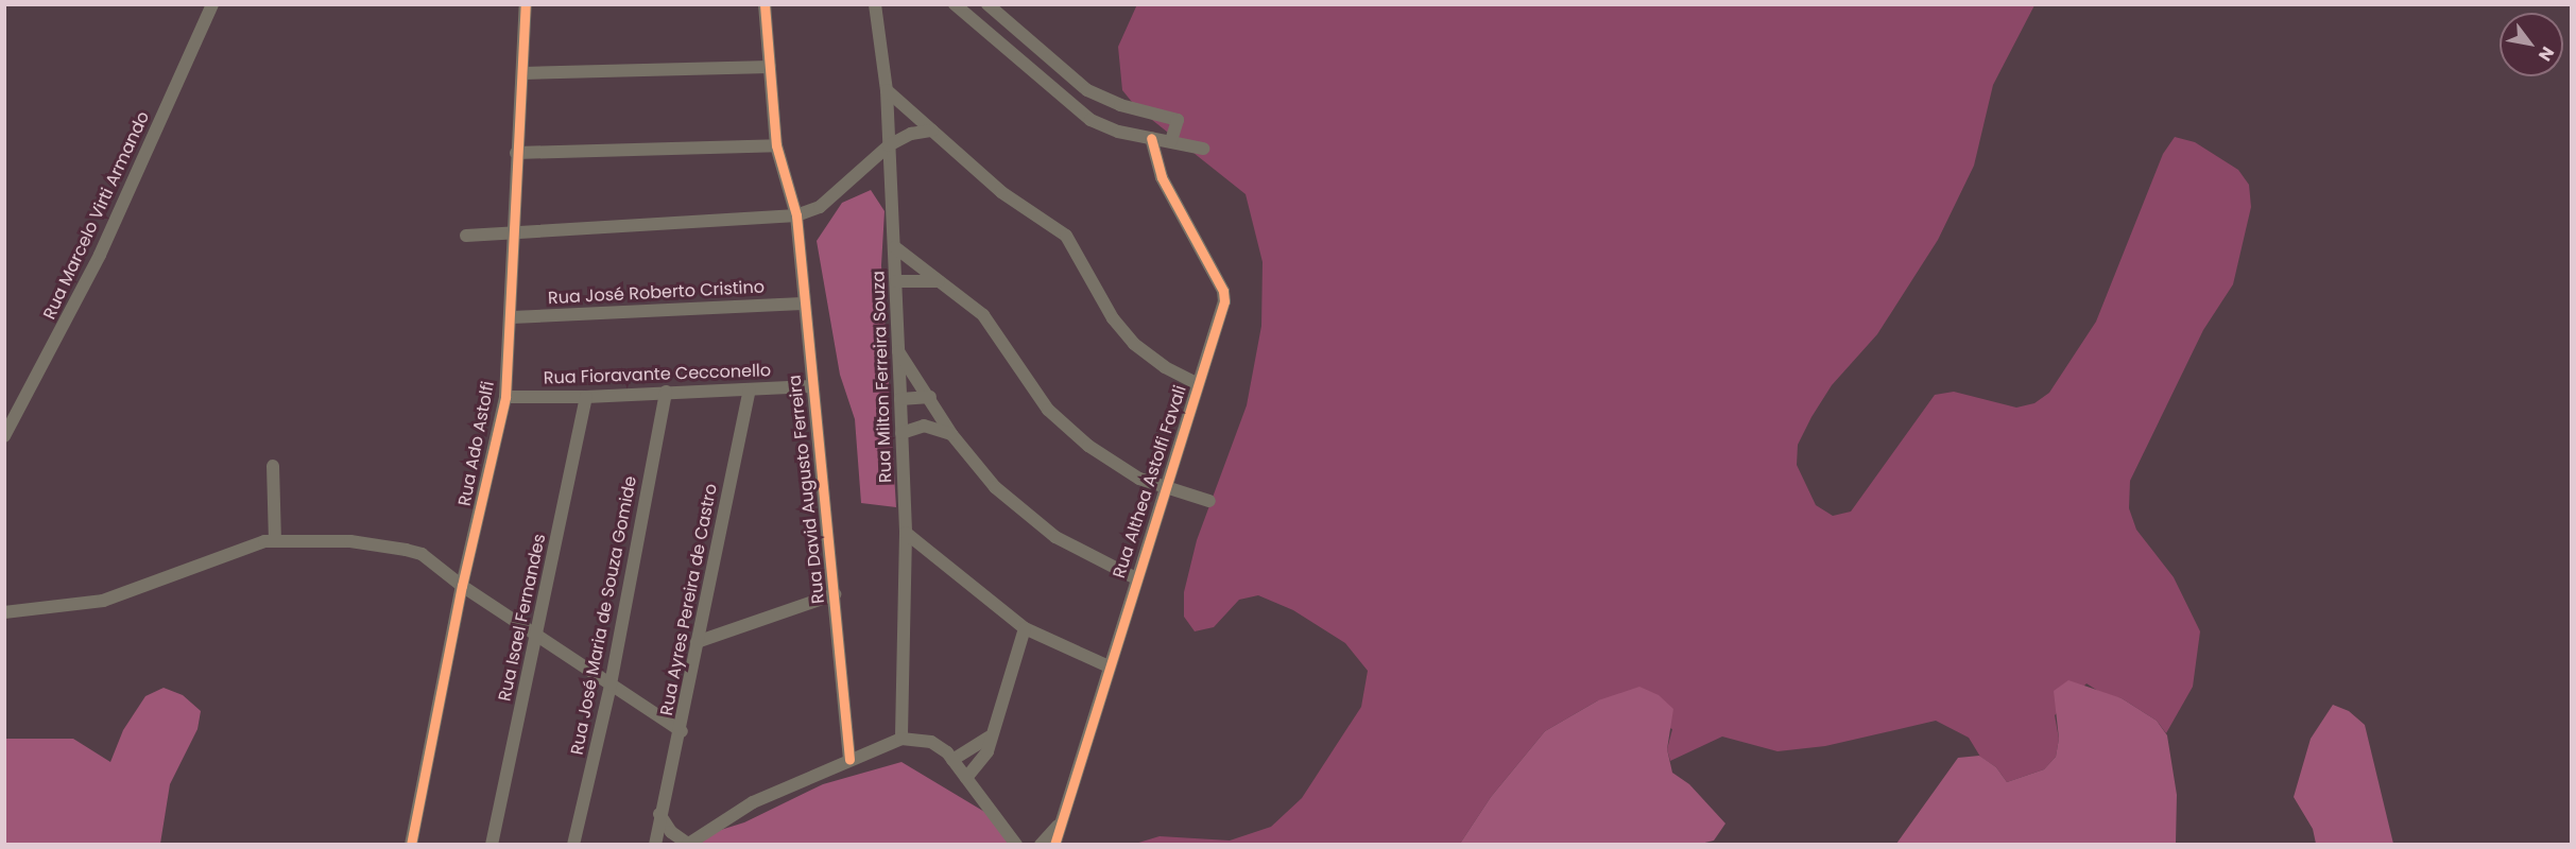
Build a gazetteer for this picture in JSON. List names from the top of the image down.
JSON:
{
  "streets": {
    "street": [
      "Rua Marcelo Virti Armando",
      "Rua José Roberto Cristino",
      "Rua Fioravante Cecconello",
      "Rua Milton Ferreira Souza",
      "Rua Ado Astolfi",
      "Rua Althea Astolfi Favali",
      "Rua David Augusto Ferreira",
      "Rua Ayres Pereira de Castro",
      "Rua José Maria de Souza Gomide",
      "Rua Isael Fernandes"
    ]
  },
  "crossings": [
    ["Rua José Roberto Cristino", "Rua Ado Astolfi"],
    ["Rua José Roberto Cristino", "Rua David Augusto Ferreira"],
    ["Rua Fioravante Cecconello", "Rua Ado Astolfi"],
    ["Rua Fioravante Cecconello", "Rua David Augusto Ferreira"],
    ["Rua Fioravante Cecconello", "Rua Ayres Pereira de Castro"],
    ["Rua Fioravante Cecconello", "Rua José Maria de Souza Gomide"],
    ["Rua Fioravante Cecconello", "Rua Isael Fernandes"]
  ],
  "north": "bottom right"
}
